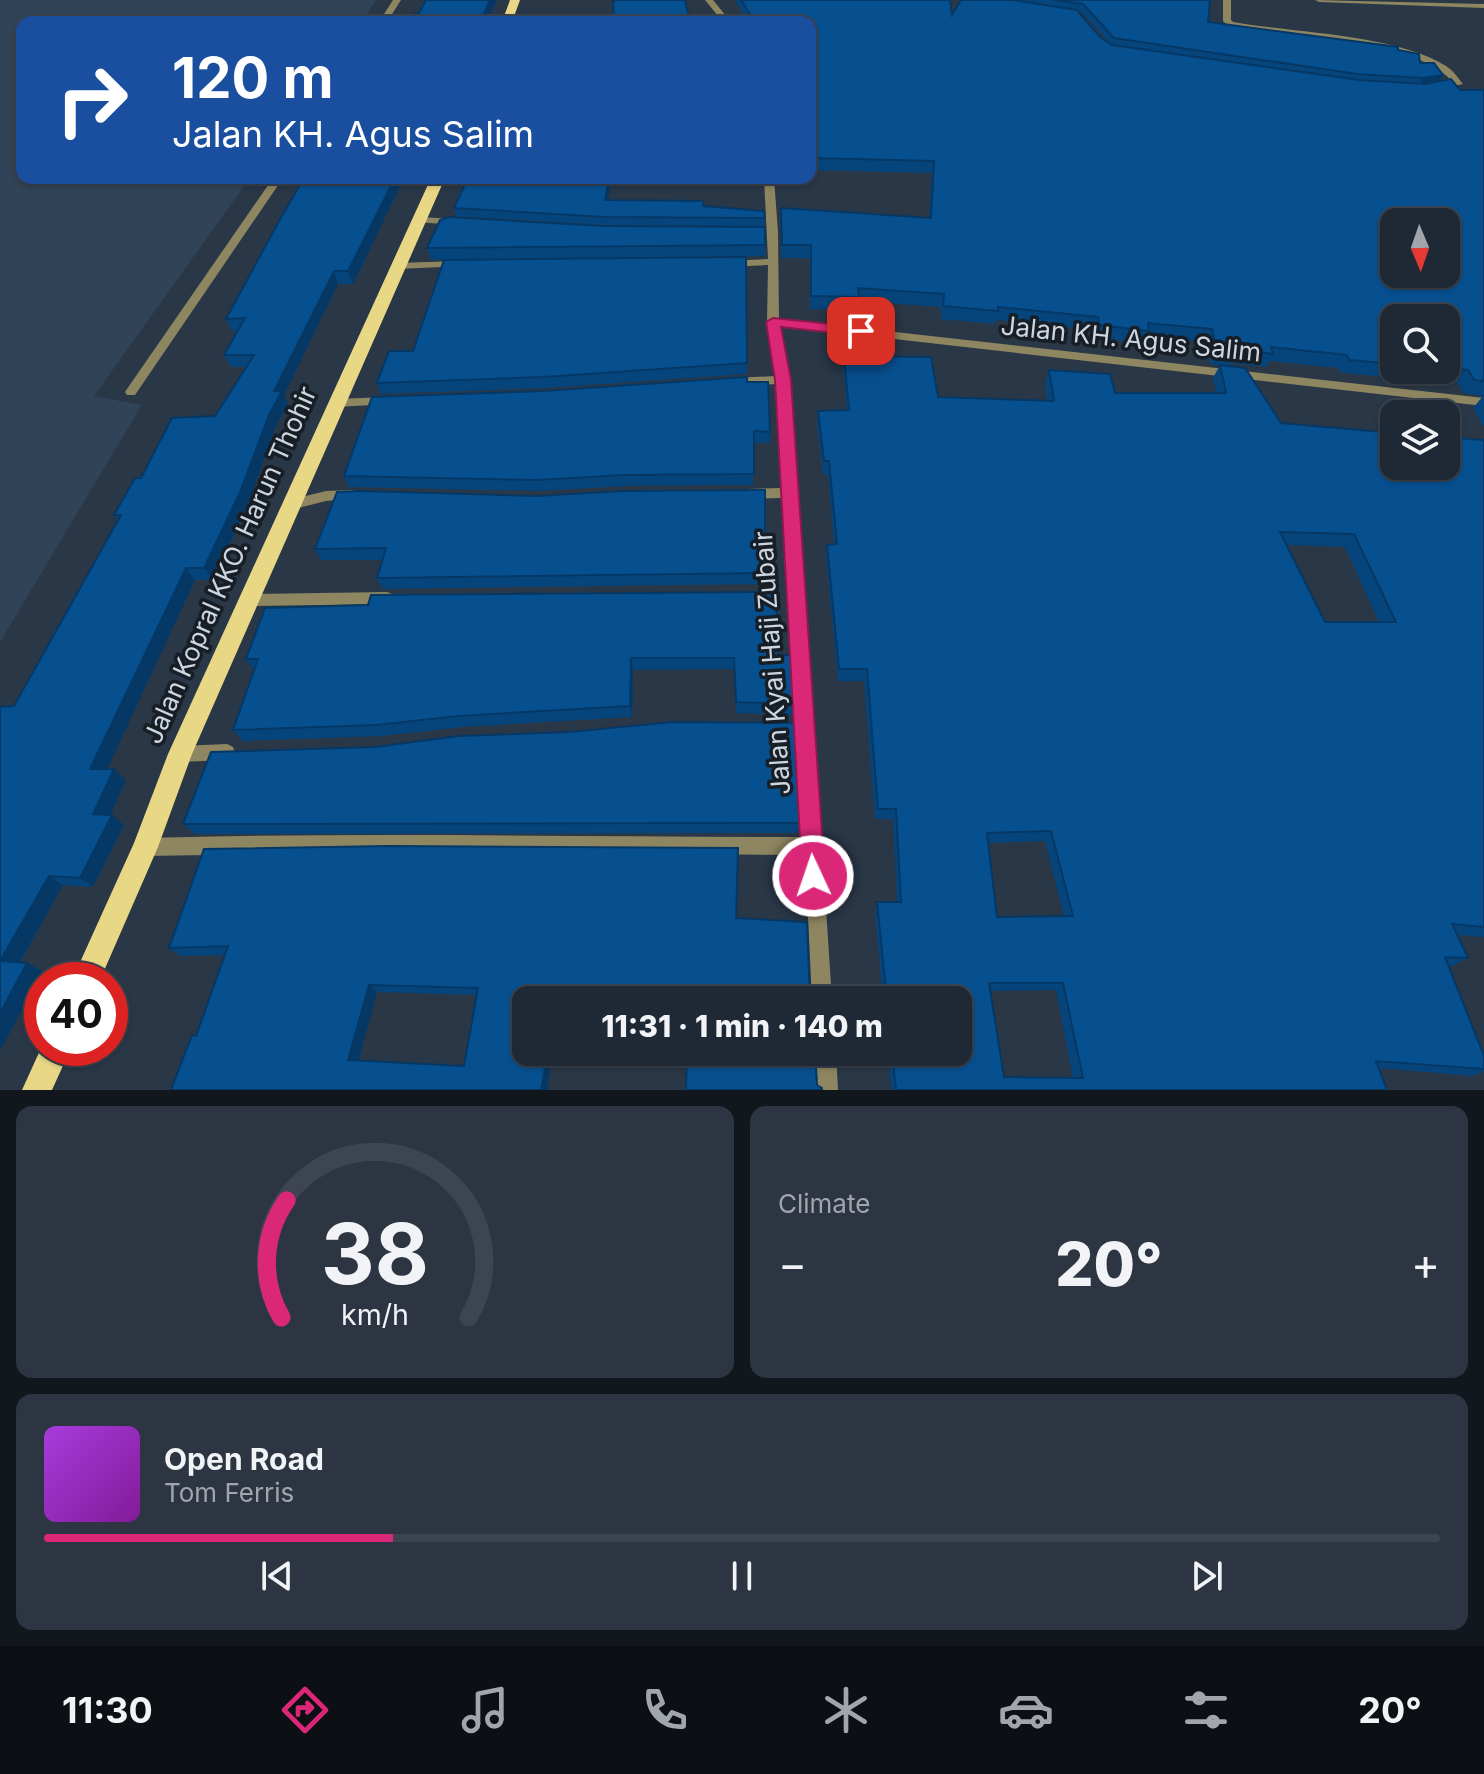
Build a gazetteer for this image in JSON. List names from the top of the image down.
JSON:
{
  "streets": {
    "main road": ["Jalan Kopral KKO. Harun Thohir"],
    "street": ["Jalan KH. Agus Salim", "Jalan Kyai Haji Zubair"]
  },
  "crossings": [
    ["Jalan KH. Agus Salim", "Jalan Kyai Haji Zubair"]
  ],
  "north": "bottom",
  "page": {
    "turn": ["120 m", "Jalan KH. Agus Salim"],
    "limit": "40",
    "trip": "11:31 · 1 min · 140 m",
    "tile": "Climate",
    "heat": ["−", "20°", "+"],
    "song": ["Open Road", "Tom Ferris"],
    "tabs": ["11:30", "20°"],
    "gauge": ["38", "km/h"]
  }
}
